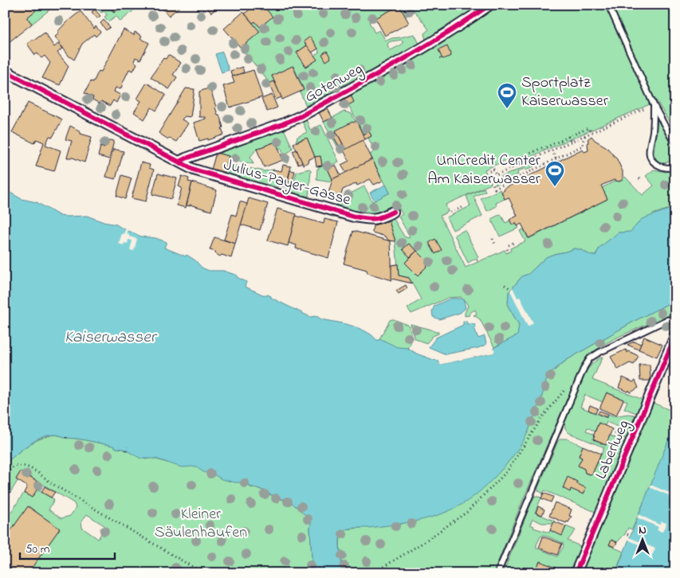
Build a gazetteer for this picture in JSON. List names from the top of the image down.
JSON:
{
  "streets": {
    "street": ["Gotenweg", "Julius-Payer-Gasse", "Laberlweg"]
  },
  "crossings": [
    ["Gotenweg", "Julius-Payer-Gasse"]
  ],
  "water": ["Kaiserwasser"],
  "parks": ["Kleiner Säulenhaufen"],
  "places": {
    "sports": ["Sportplatz Kaiserwasser", "UniCredit Center Am Kaiserwasser"]
  },
  "scale_bar": "50 m",
  "north": "top"
}
